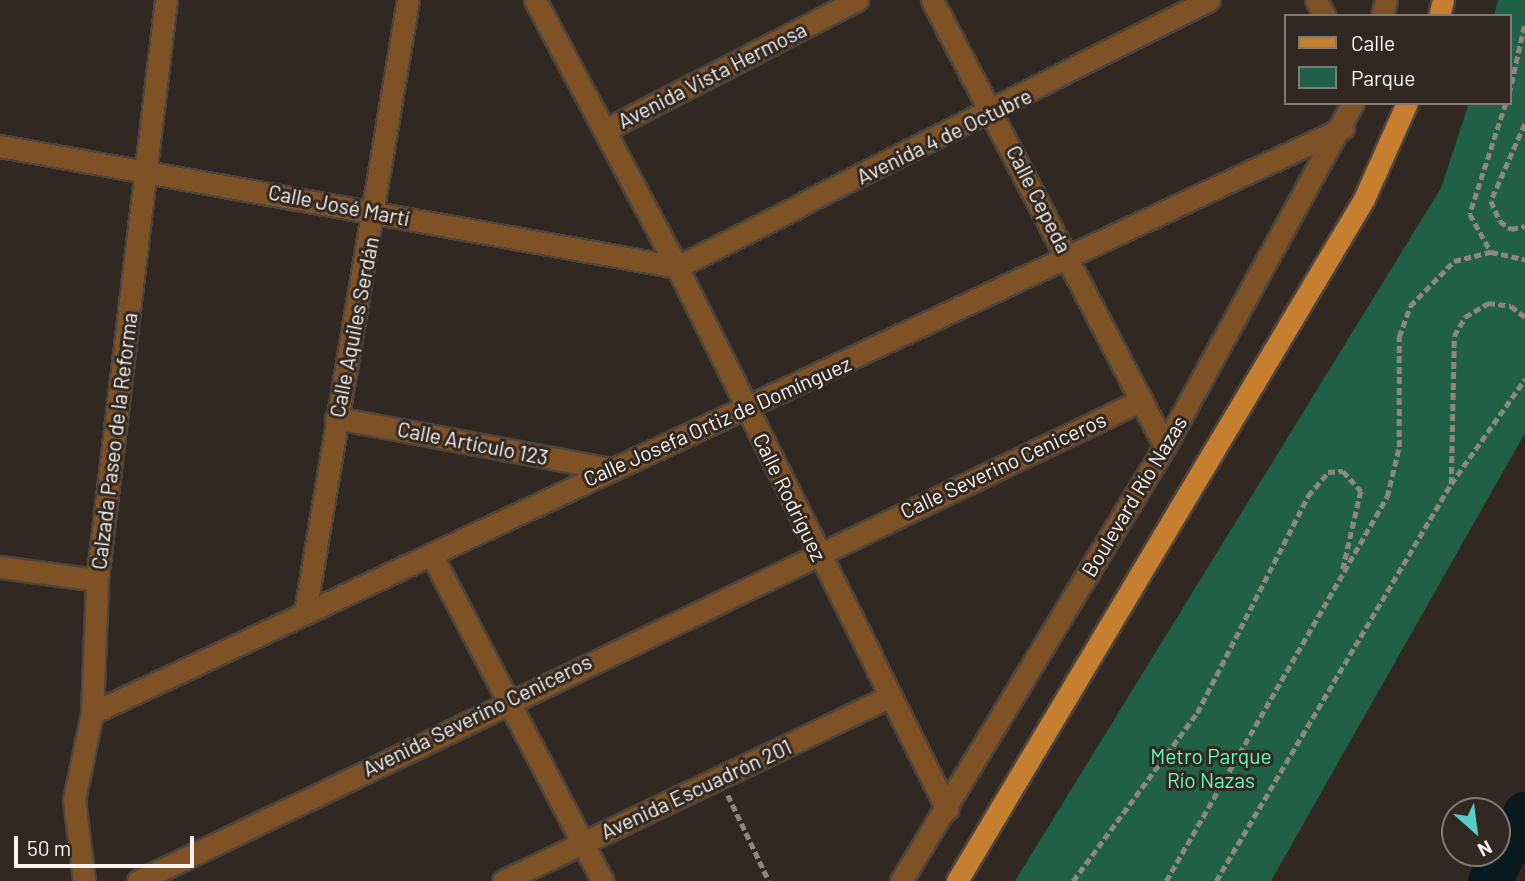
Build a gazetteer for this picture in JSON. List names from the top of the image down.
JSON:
{
  "streets": {
    "street": [
      "Avenida Vista Hermosa",
      "Avenida 4 de Octubre",
      "Calle Cepeda",
      "Calle José Martí",
      "Calle Aquiles Serdán",
      "Calle Josefa Ortiz de Domínguez",
      "Calzada Paseo de la Reforma",
      "Calle Artículo 123",
      "Calle Severino Ceniceros",
      "Boulevard Río Nazas",
      "Calle Rodríguez",
      "Avenida Severino Ceniceros",
      "Avenida Escuadrón 201"
    ]
  },
  "crossings": [
    ["Avenida Vista Hermosa", "Calle Rodríguez"],
    ["Avenida 4 de Octubre", "Calle Cepeda"],
    ["Avenida 4 de Octubre", "Calle José Martí"],
    ["Avenida 4 de Octubre", "Calle Rodríguez"],
    ["Calle Cepeda", "Calle Josefa Ortiz de Domínguez"],
    ["Calle Cepeda", "Calle Severino Ceniceros"],
    ["Calle José Martí", "Calle Aquiles Serdán"],
    ["Calle José Martí", "Calzada Paseo de la Reforma"],
    ["Calle José Martí", "Calle Rodríguez"],
    ["Calle Aquiles Serdán", "Calle Josefa Ortiz de Domínguez"],
    ["Calle Aquiles Serdán", "Calle Artículo 123"],
    ["Calle Josefa Ortiz de Domínguez", "Calzada Paseo de la Reforma"],
    ["Calle Josefa Ortiz de Domínguez", "Calle Artículo 123"],
    ["Calle Josefa Ortiz de Domínguez", "Boulevard Río Nazas"],
    ["Calle Josefa Ortiz de Domínguez", "Calle Rodríguez"],
    ["Calle Severino Ceniceros", "Calle Rodríguez"],
    ["Calle Severino Ceniceros", "Avenida Severino Ceniceros"],
    ["Boulevard Río Nazas", "Calle Rodríguez"],
    ["Calle Rodríguez", "Avenida Severino Ceniceros"],
    ["Calle Rodríguez", "Avenida Escuadrón 201"]
  ],
  "parks": ["Metro Parque Río Nazas"],
  "legend": ["Calle", "Parque"],
  "scale_bar": "50 m",
  "north": "bottom right"
}
